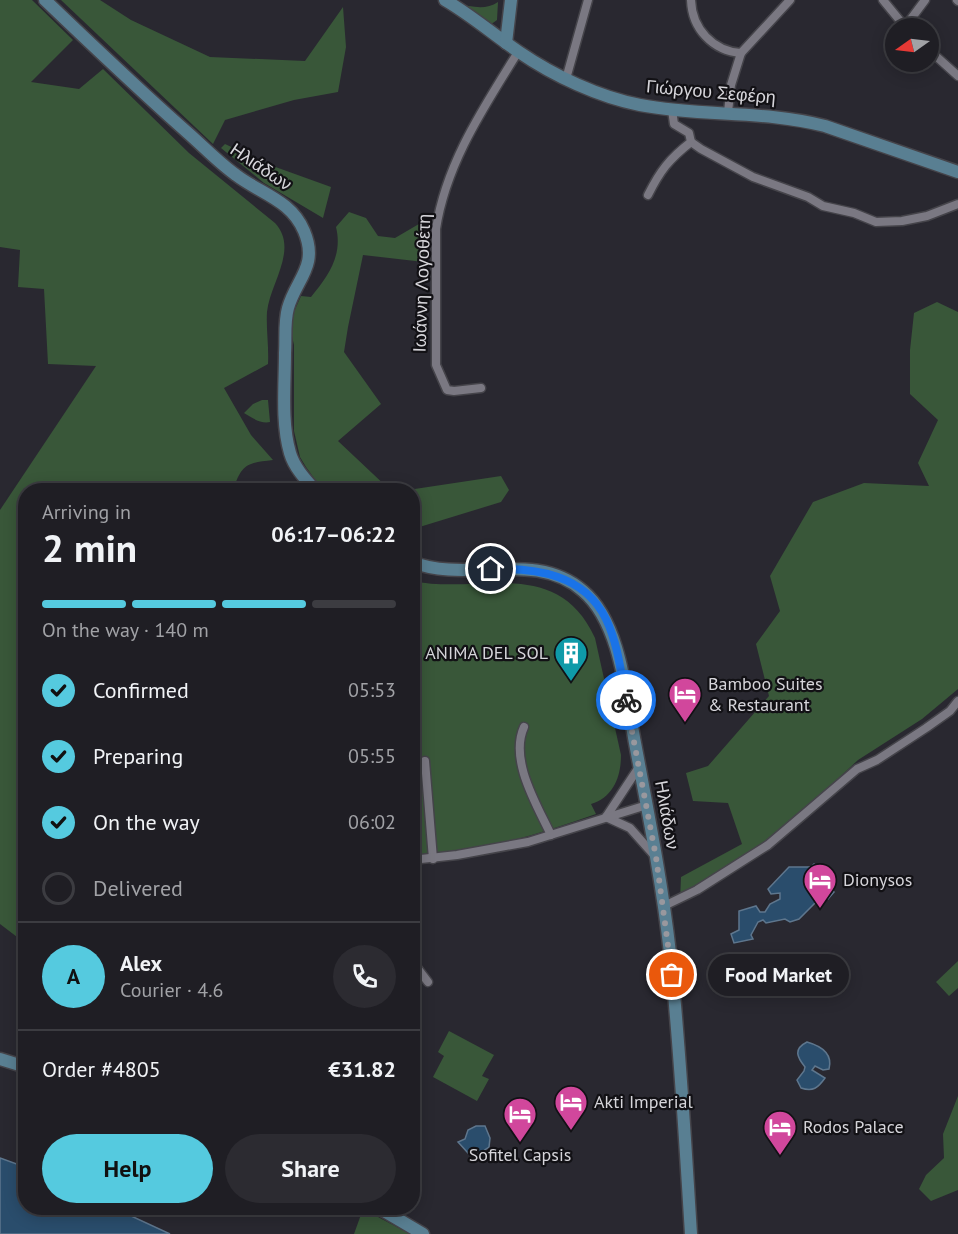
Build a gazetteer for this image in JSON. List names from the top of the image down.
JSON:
{
  "streets": {
    "street": ["Γιώργου Σεφέρη", "Ηλιάδων", "Ιωάννη Λογοθέτη"]
  },
  "crossings": [
    ["Γιώργου Σεφέρη", "Ιωάννη Λογοθέτη"]
  ],
  "places": {
    "building": ["ANIMA DEL SOL"],
    "hotel": [
      "Bamboo Suites & Restaurant",
      "Dionysos",
      "Akti Imperial",
      "Sofitel Capsis",
      "Rodos Palace"
    ],
    "other": ["Food Market"]
  },
  "north": "left",
  "page": {
    "heading": ["2 min", "Arriving in", "06:17–06:22"],
    "panel": [
      "Alex",
      "Courier · 4.6",
      "Order #4805",
      "€31.82"
    ],
    "bar": "On the way · 140 m",
    "list": [
      ["Confirmed", "05:53"],
      ["Preparing", "05:55"],
      ["On the way", "06:02"],
      "Delivered"
    ],
    "round": "A",
    "bubble": "Food Market",
    "buttons": ["Help", "Share"]
  }
}
